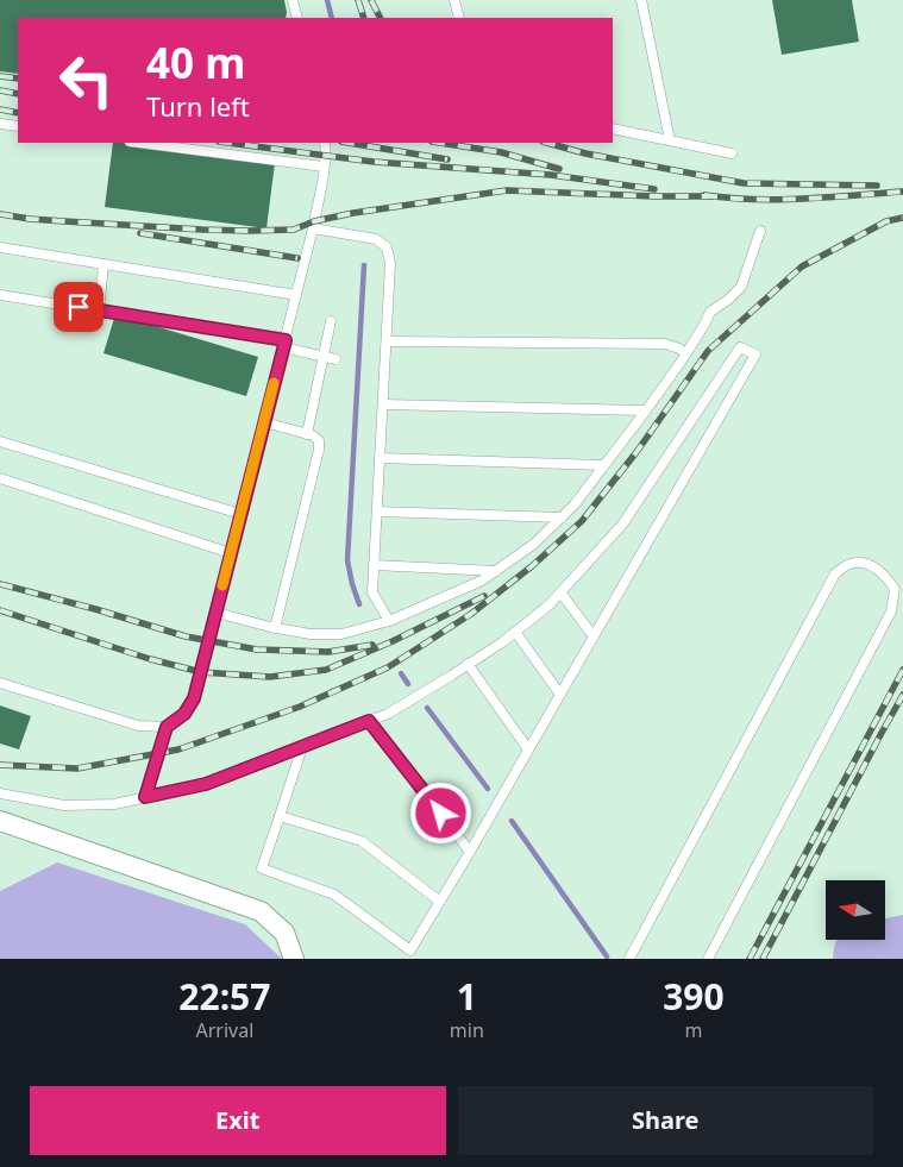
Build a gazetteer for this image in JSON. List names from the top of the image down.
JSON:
{
  "north": "left",
  "page": {
    "turn": ["40 m", "Turn left"],
    "eta": [
      "22:57",
      "Arrival",
      "1",
      "min",
      "390",
      "m"
    ],
    "buttons": ["Exit", "Share"]
  }
}
